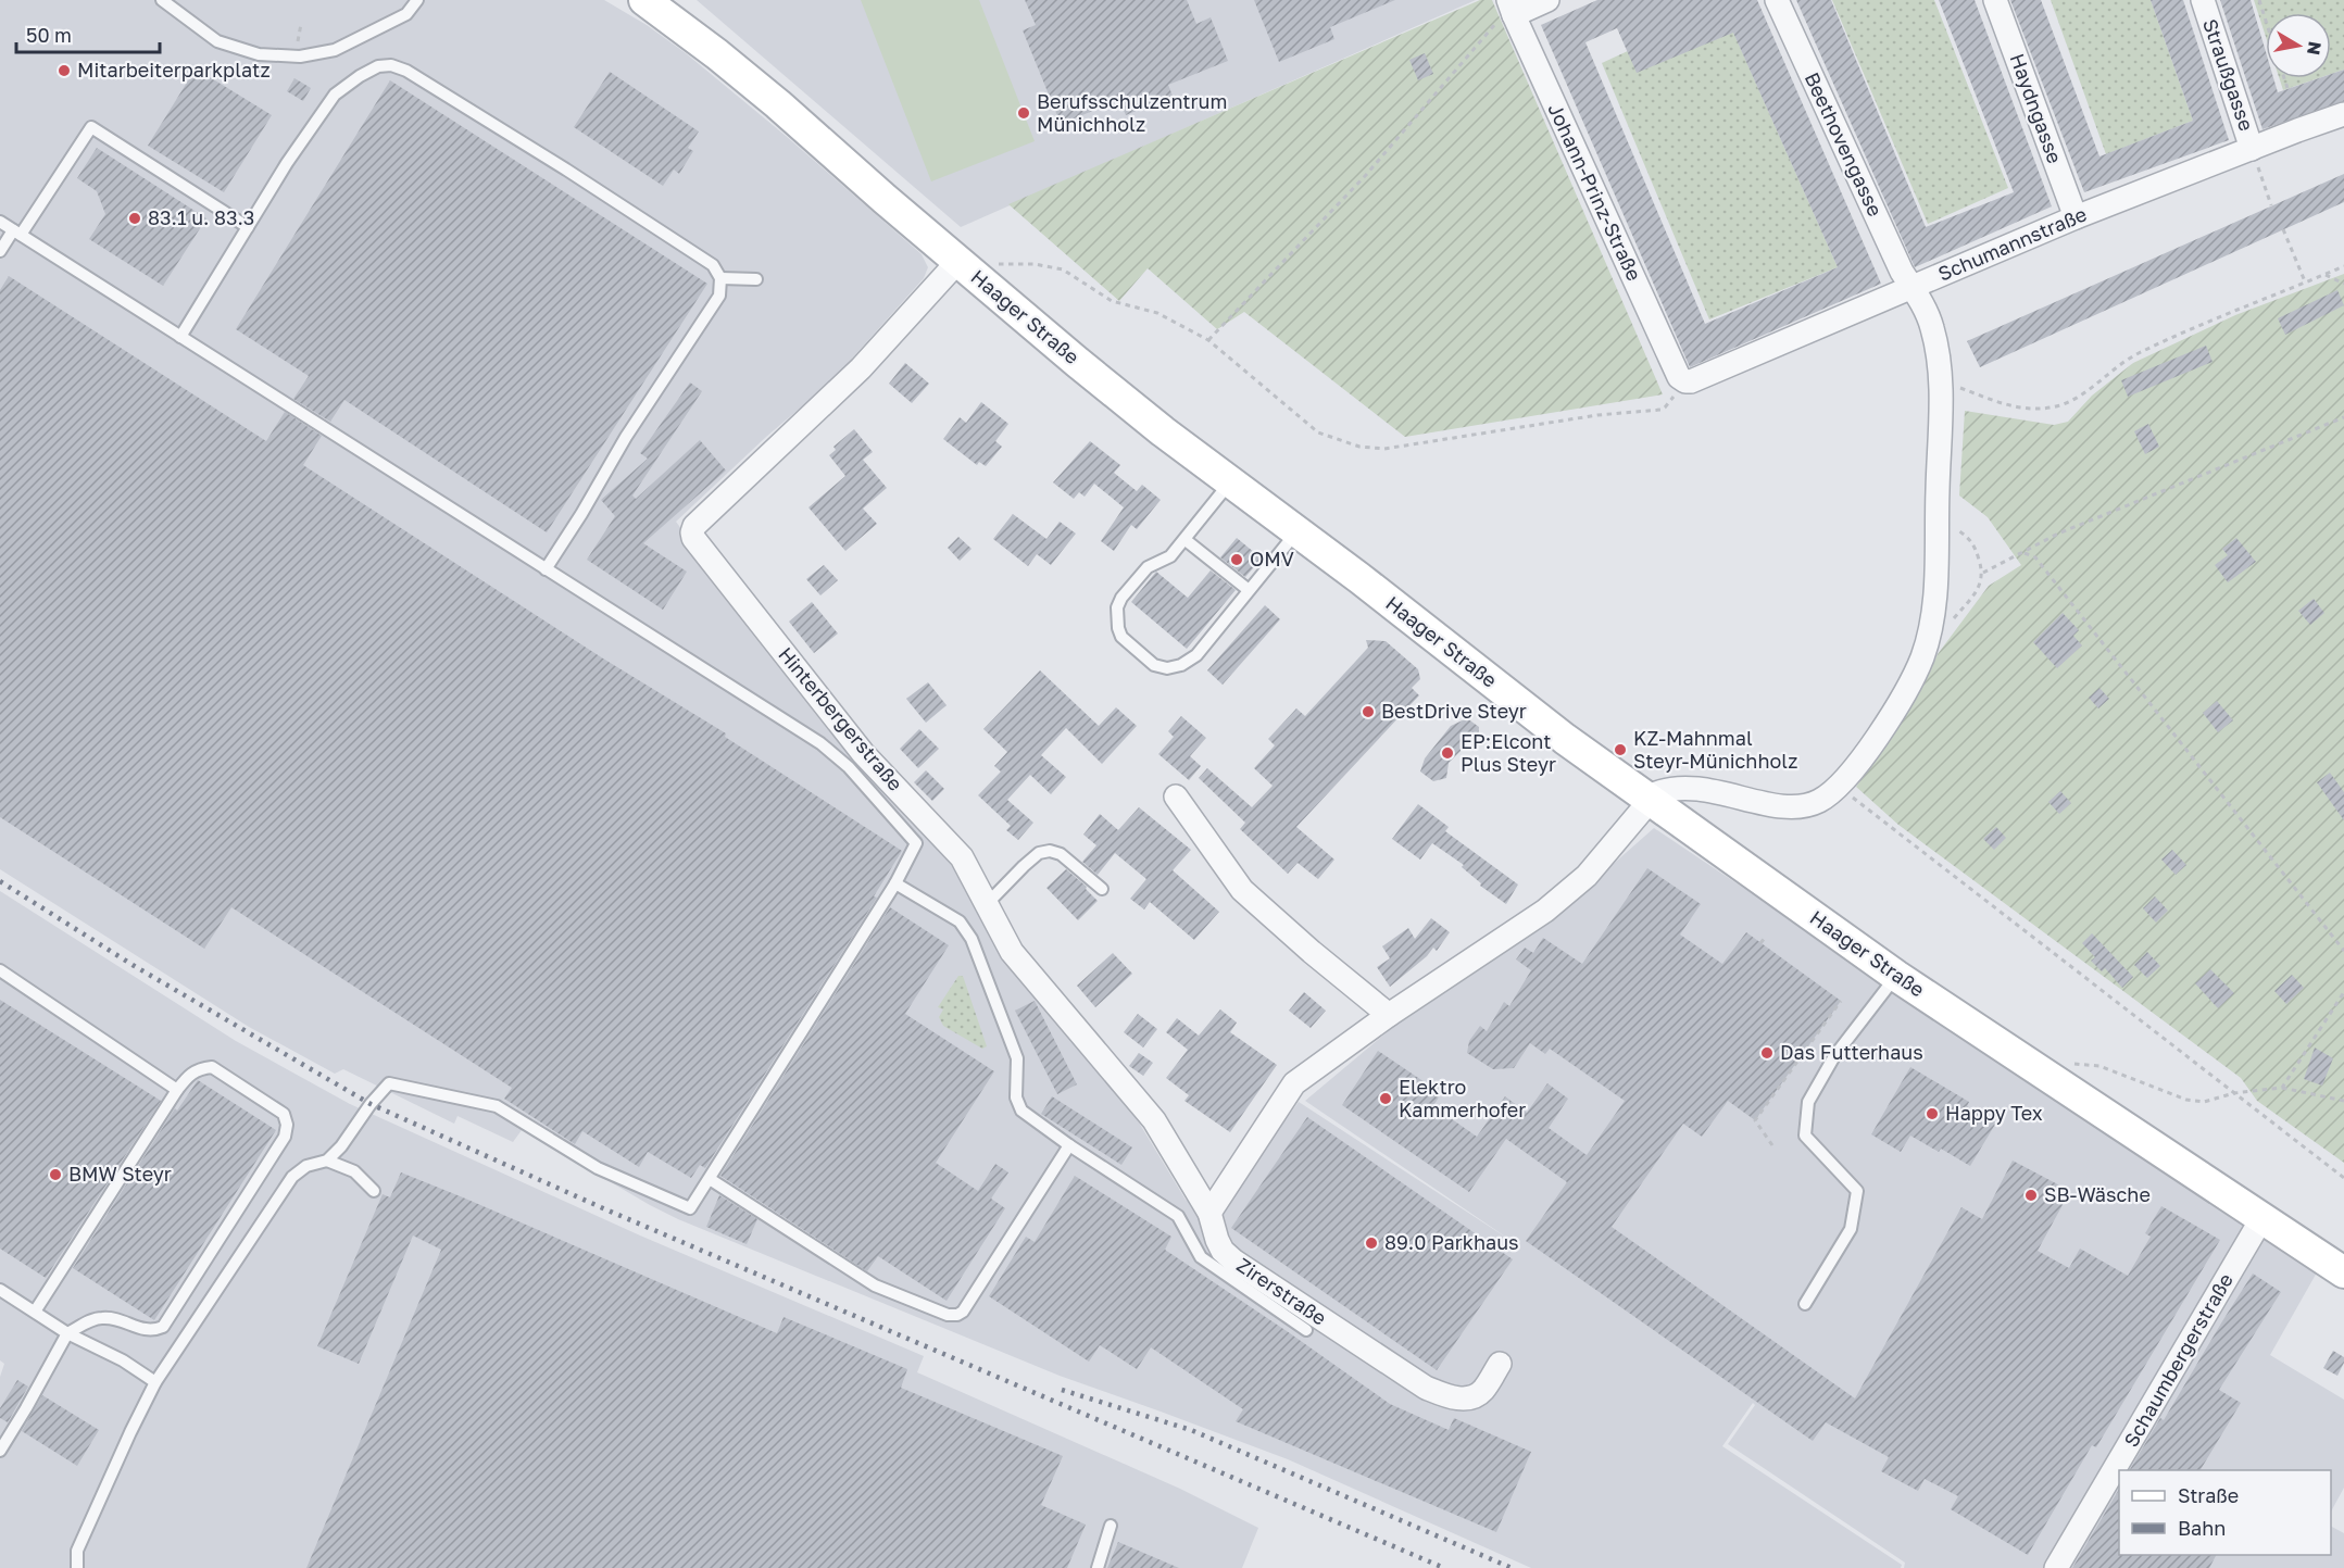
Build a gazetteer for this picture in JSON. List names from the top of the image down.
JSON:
{
  "streets": {
    "main road": ["Haager Straße"],
    "street": [
      "Straußgasse",
      "Haydngasse",
      "Beethovengasse",
      "Johann-Prinz-Straße",
      "Schumannstraße",
      "Hinterbergerstraße",
      "Zirerstraße",
      "Schaumbergerstraße"
    ]
  },
  "crossings": [
    ["Straußgasse", "Schumannstraße"],
    ["Haydngasse", "Schumannstraße"],
    ["Beethovengasse", "Schumannstraße"],
    ["Beethovengasse", "Haager Straße"],
    ["Johann-Prinz-Straße", "Schumannstraße"],
    ["Haager Straße", "Hinterbergerstraße"],
    ["Haager Straße", "Schaumbergerstraße"],
    ["Hinterbergerstraße", "Zirerstraße"]
  ],
  "places": [
    "Mitarbeiterparkplatz",
    "Berufsschulzentrum Münichholz",
    "83.1 u. 83.3",
    "OMV",
    "BestDrive Steyr",
    "KZ-Mahnmal Steyr-Münichholz",
    "EP:Elcont Plus Steyr",
    "Das Futterhaus",
    "Elektro Kammerhofer",
    "Happy Tex",
    "BMW Steyr",
    "SB-Wäsche",
    "89.0 Parkhaus"
  ],
  "legend": ["Straße", "Bahn"],
  "scale_bar": "50 m",
  "north": "right"
}
